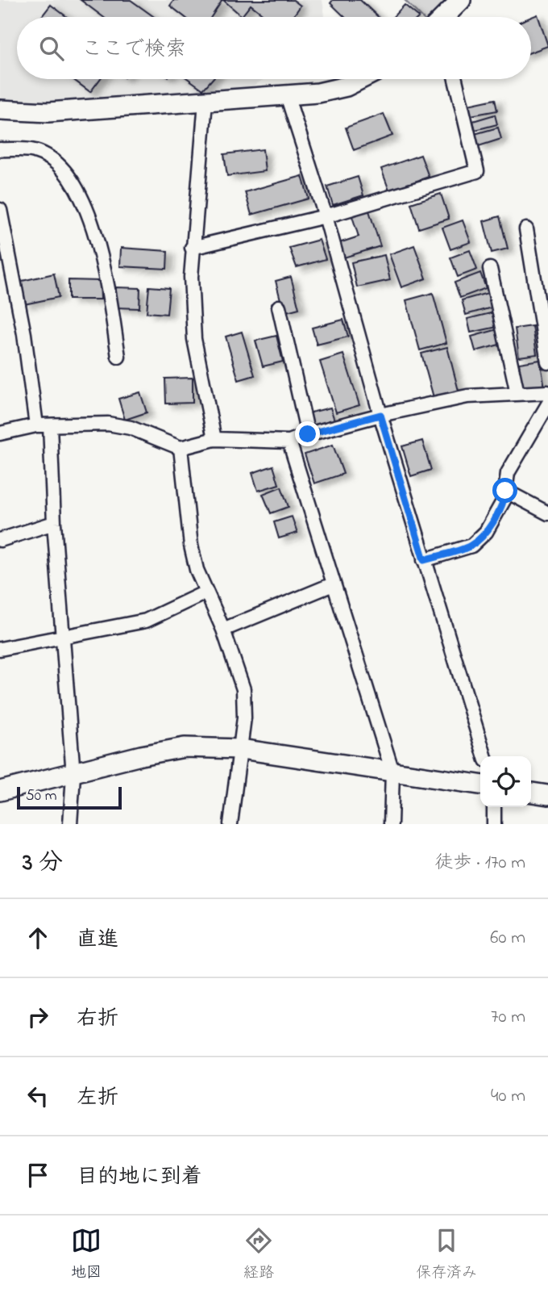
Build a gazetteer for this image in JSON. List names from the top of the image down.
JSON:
{
  "scale_bar": "50 m",
  "page": {
    "search": "ここで検索",
    "scale": "50 m",
    "heading": ["3 分", "徒歩 · 170 m"],
    "list": [
      ["直進", "60 m"],
      ["右折", "70 m"],
      ["左折", "40 m"],
      "目的地に到着"
    ],
    "nav": ["地図", "経路", "保存済み"]
  }
}
